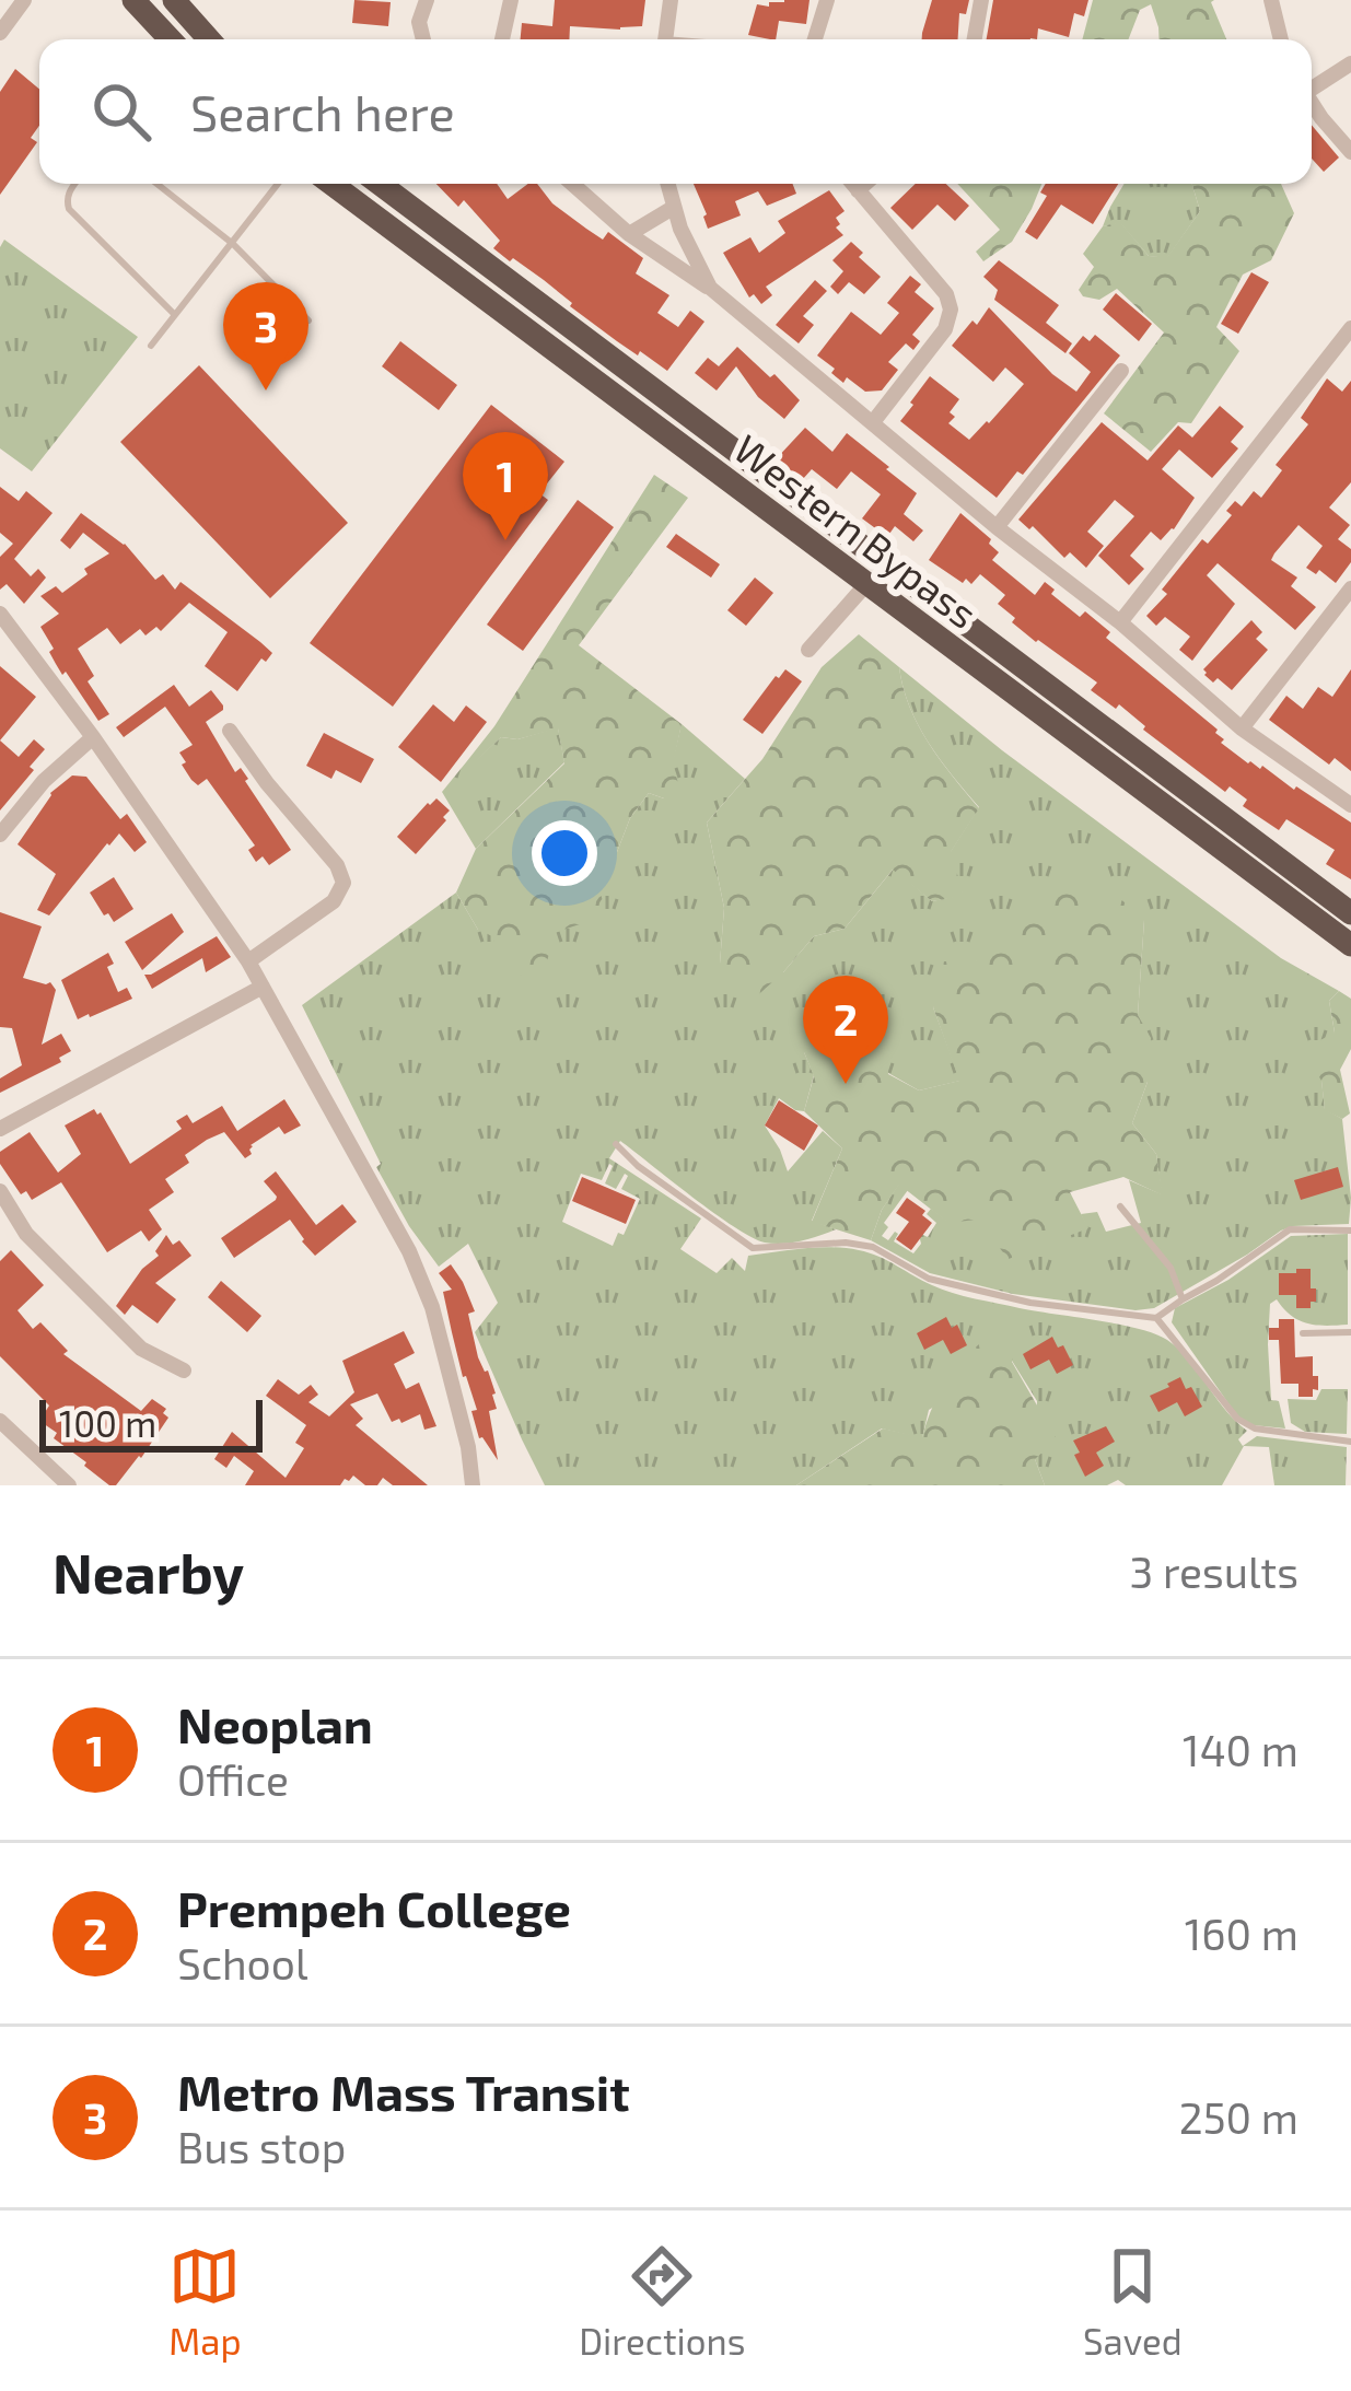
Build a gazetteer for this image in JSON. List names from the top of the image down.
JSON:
{
  "streets": {
    "highway": ["Western Bypass"]
  },
  "scale_bar": "100 m",
  "page": {
    "search": "Search here",
    "pins": ["3", "1", "2"],
    "scale": "100 m",
    "heading": ["Nearby", "3 results"],
    "list": [
      {
        "mark": "1",
        "name": "Neoplan",
        "note": "Office",
        "value": "140 m"
      },
      {
        "mark": "2",
        "name": "Prempeh College",
        "note": "School",
        "value": "160 m"
      },
      {
        "mark": "3",
        "name": "Metro Mass Transit",
        "note": "Bus stop",
        "value": "250 m"
      }
    ],
    "nav": ["Map", "Directions", "Saved"]
  }
}
